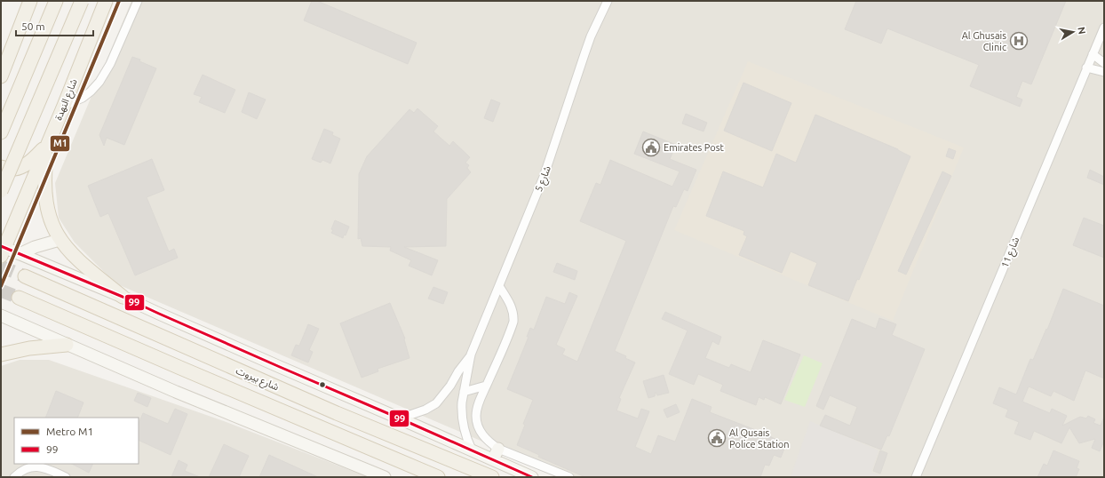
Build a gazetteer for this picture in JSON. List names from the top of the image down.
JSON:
{
  "streets": {
    "main road": ["شارع النهدة", "شارع بيروت"],
    "street": ["شارع 5", "شارع 11"]
  },
  "crossings": [
    ["شارع النهدة", "شارع بيروت"],
    ["شارع 5", "شارع بيروت"]
  ],
  "places": {
    "hospital": ["Al Ghusais Clinic"],
    "public building": ["Emirates Post", "Al Qusais Police Station"]
  },
  "lines": ["metro line M1", "transit line 99"],
  "legend": ["Metro M1", "99"],
  "scale_bar": "50 m",
  "north": "right"
}
